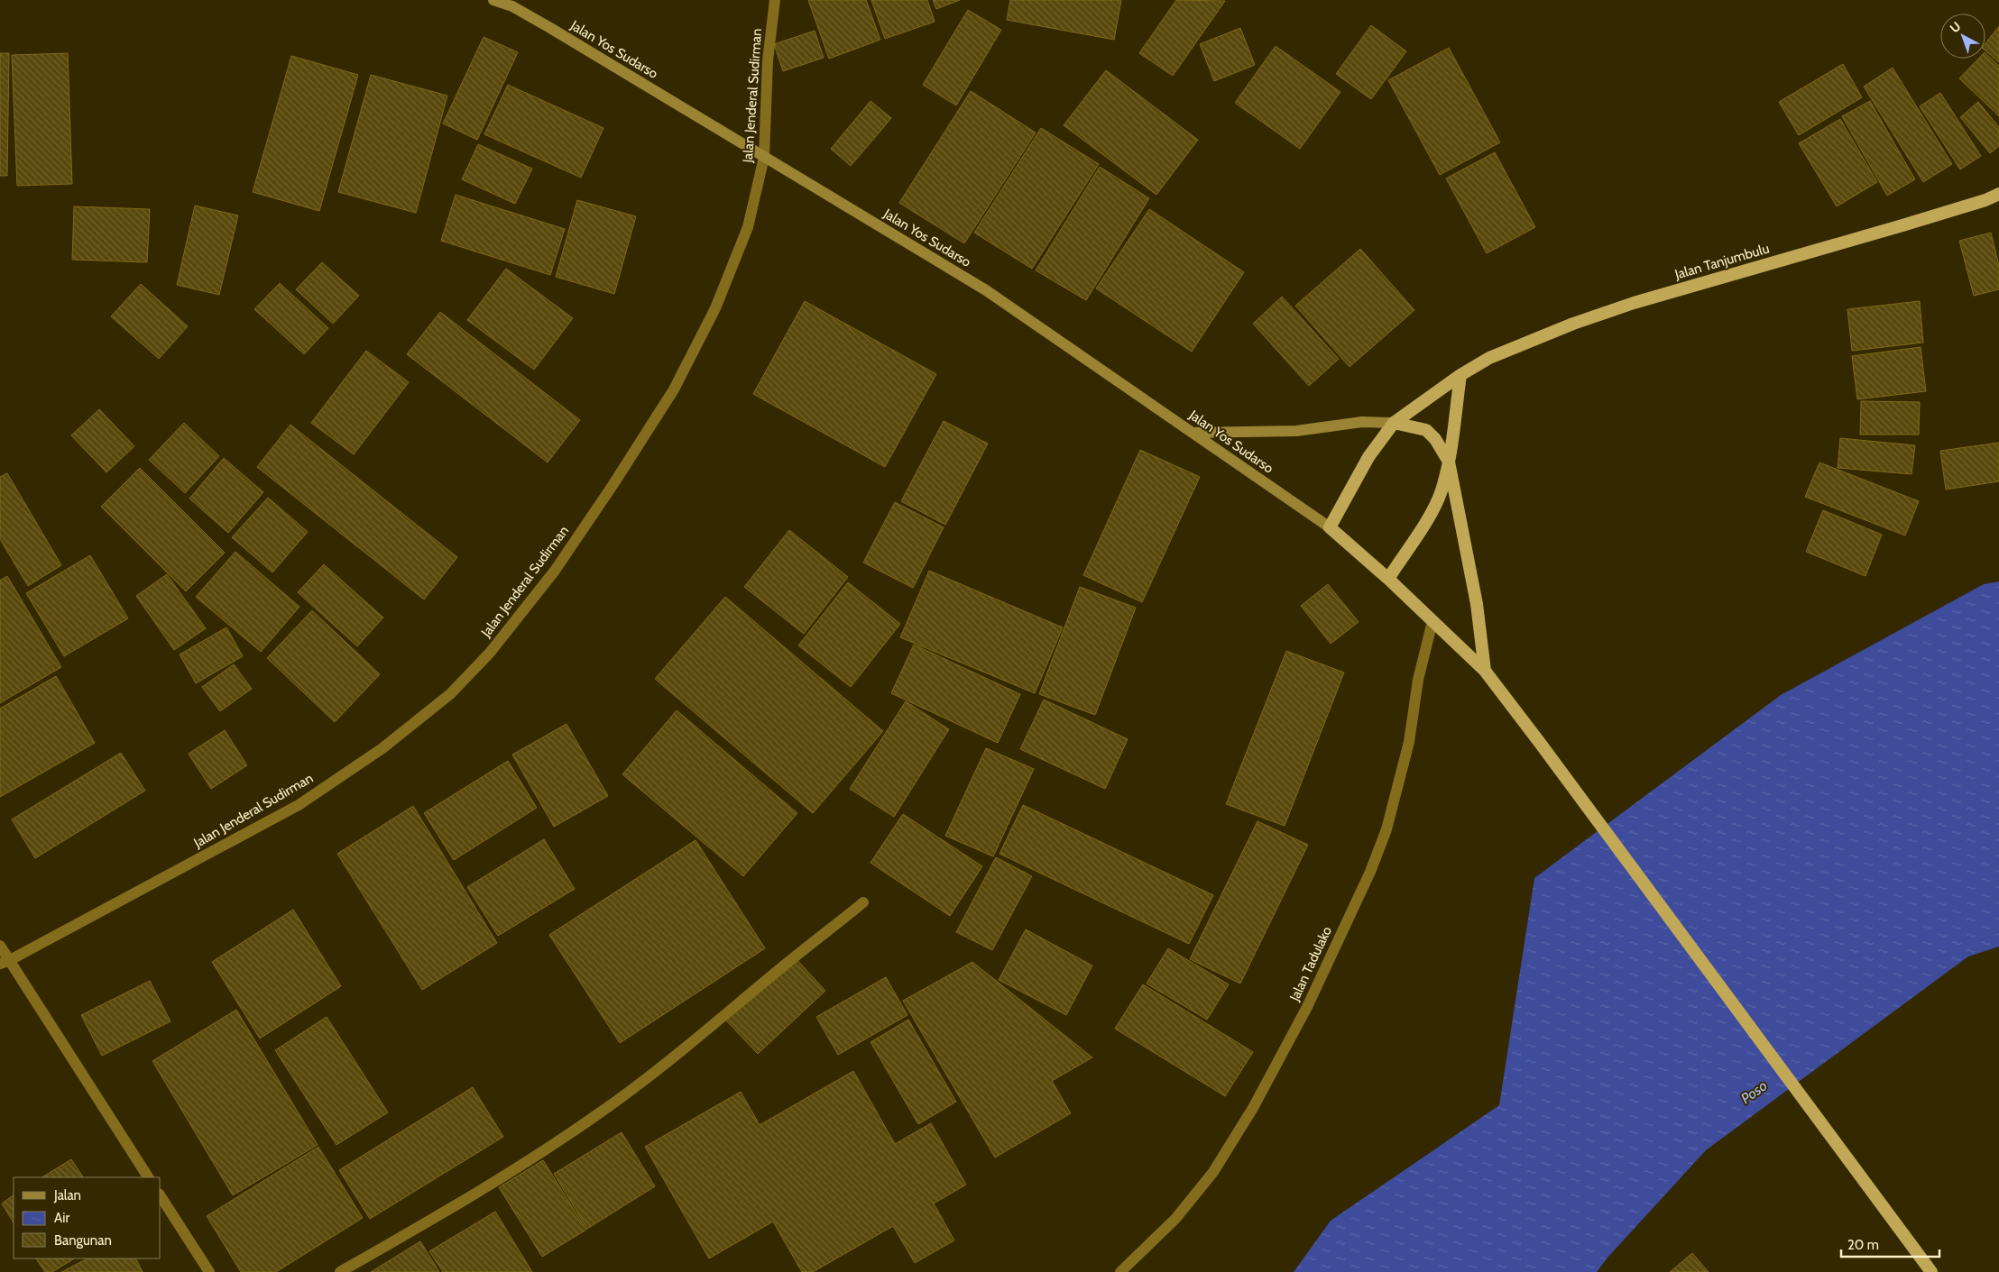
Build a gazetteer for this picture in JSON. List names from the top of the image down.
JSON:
{
  "streets": {
    "highway": ["Jalan Tanjumbulu"],
    "main road": ["Jalan Yos Sudarso"],
    "street": ["Jalan Jenderal Sudirman", "Jalan Tadulako"]
  },
  "crossings": [
    ["Jalan Yos Sudarso", "Jalan Jenderal Sudirman"]
  ],
  "water": ["Poso"],
  "legend": ["Jalan", "Air", "Bangunan"],
  "scale_bar": "20 m",
  "north": "top left"
}
